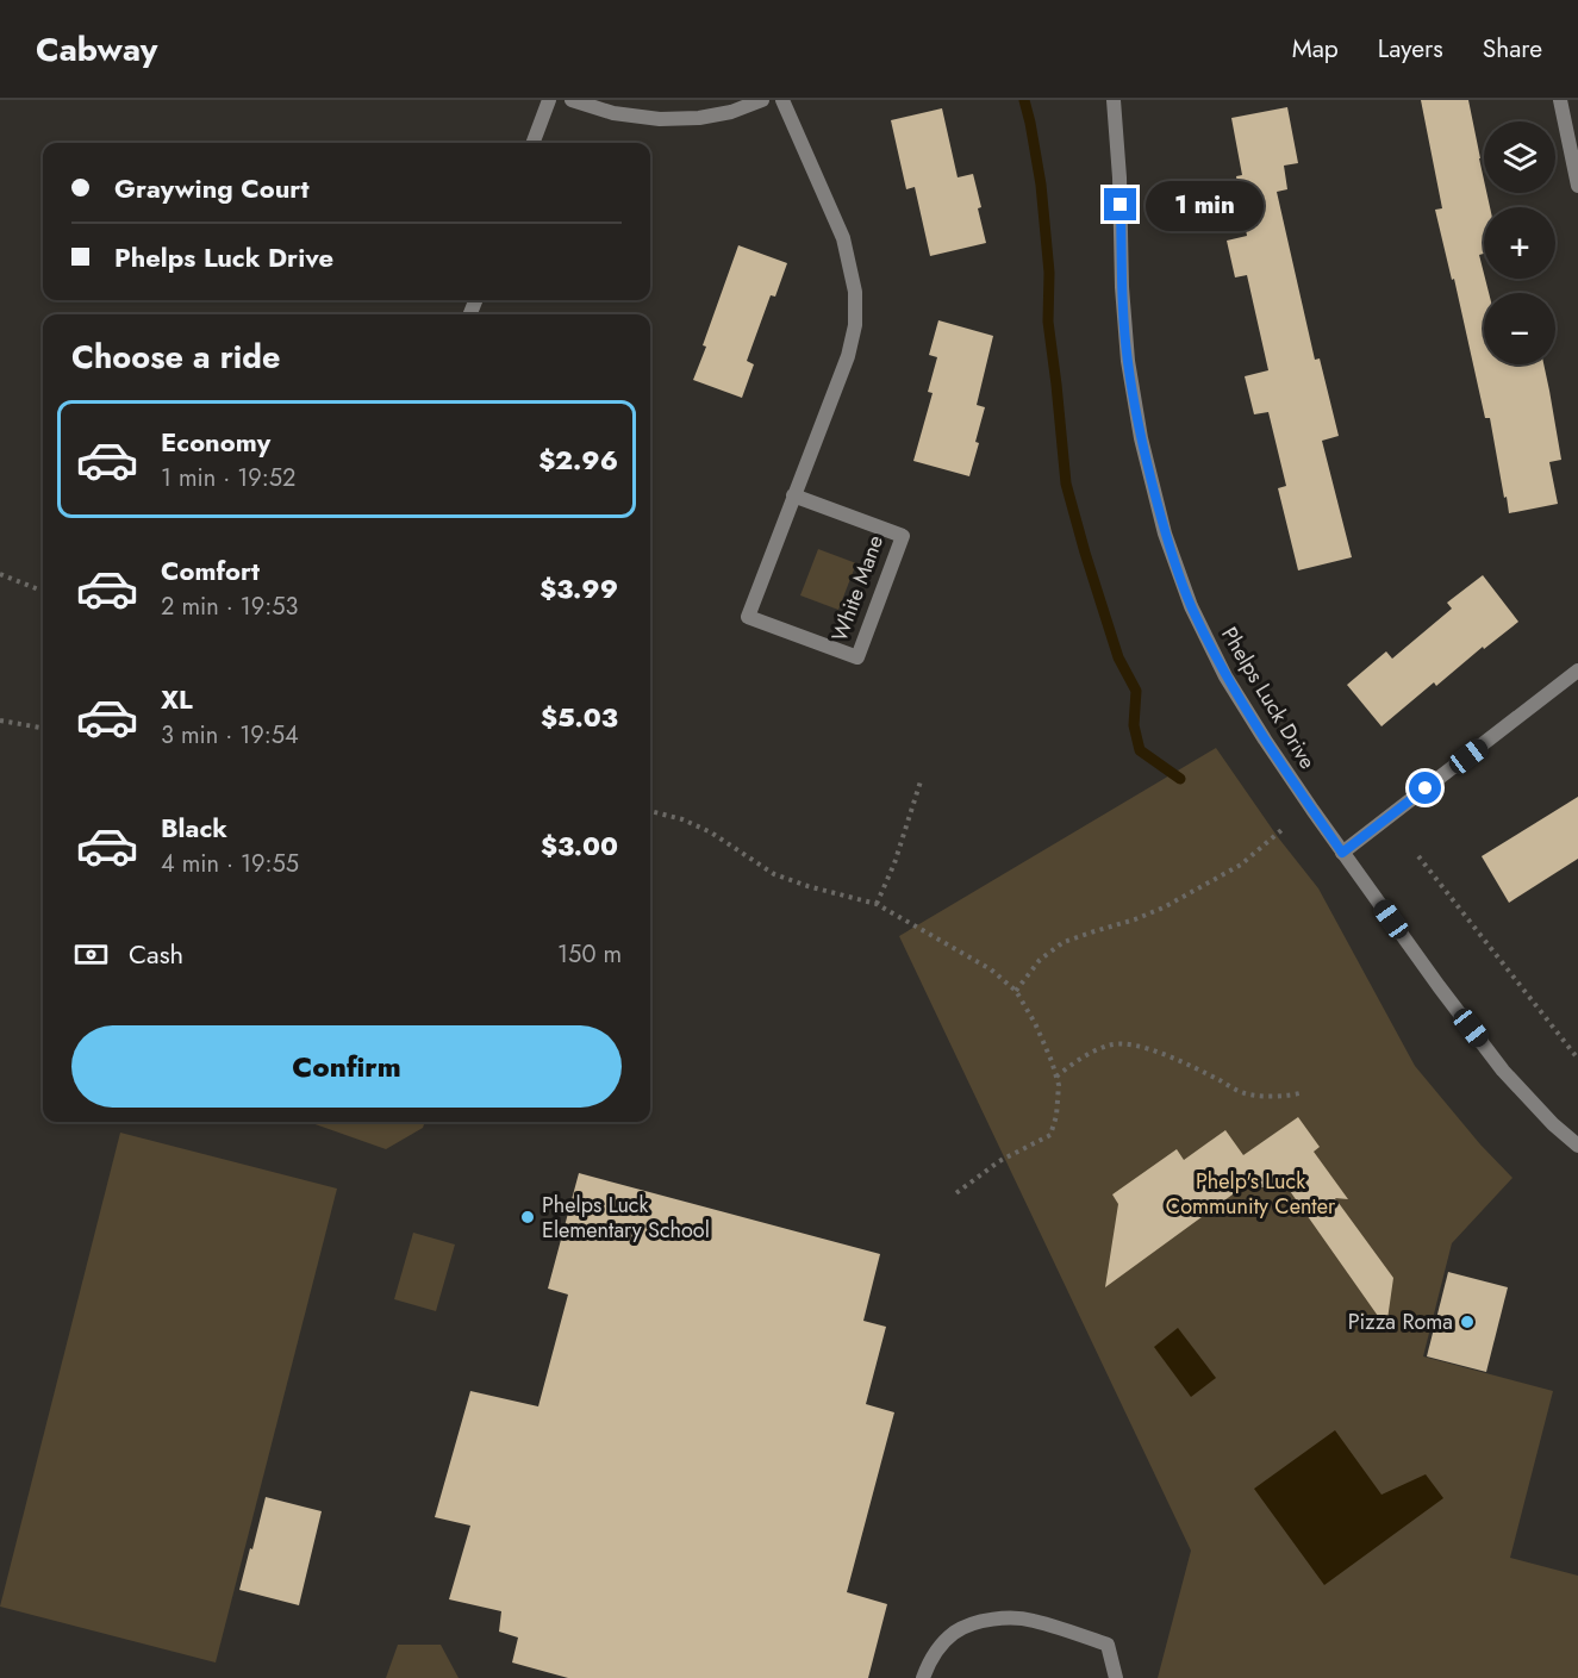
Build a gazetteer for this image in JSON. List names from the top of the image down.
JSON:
{
  "streets": {
    "street": ["White Mane", "Phelps Luck Drive"]
  },
  "parks": ["Phelp's Luck Community Center"],
  "places": ["Phelps Luck Elementary School", "Pizza Roma"],
  "page": {
    "header": "Cabway",
    "nav": ["Map", "Layers", "Share"],
    "map_buttons": ["+", "−"],
    "banner": ["Graywing Court", "Phelps Luck Drive"],
    "bubble": "1 min",
    "heading": "Choose a ride",
    "list": [
      {
        "name": "Economy",
        "note": "1 min · 19:52",
        "value": "$2.96"
      },
      {
        "name": "Comfort",
        "note": "2 min · 19:53",
        "value": "$3.99"
      },
      {
        "name": "XL",
        "note": "3 min · 19:54",
        "value": "$5.03"
      },
      {
        "name": "Black",
        "note": "4 min · 19:55",
        "value": "$3.00"
      }
    ],
    "pay": ["Cash", "150 m"],
    "buttons": "Confirm"
  }
}
